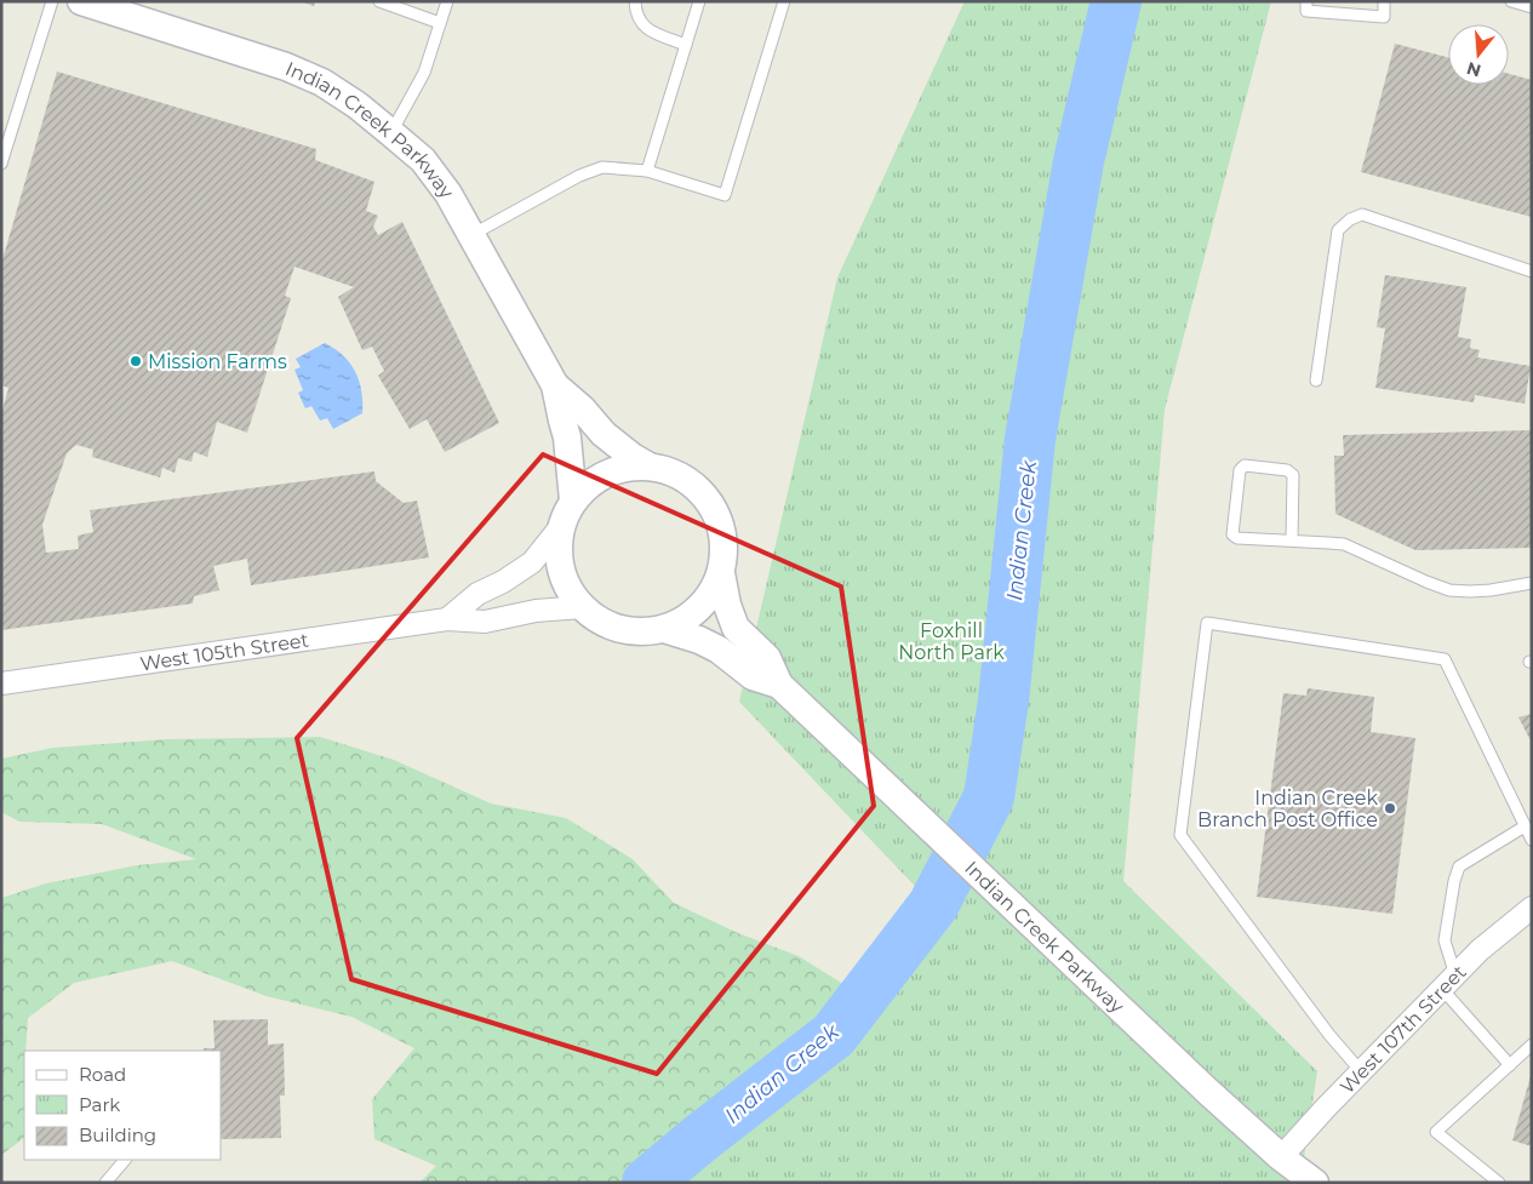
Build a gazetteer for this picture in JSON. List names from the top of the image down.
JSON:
{
  "streets": {
    "street": ["Indian Creek Parkway", "West 105th Street", "West 107th Street"]
  },
  "crossings": [
    ["Indian Creek Parkway", "West 105th Street"],
    ["Indian Creek Parkway", "West 107th Street"]
  ],
  "water": ["Indian Creek"],
  "parks": ["Foxhill North Park"],
  "places": ["Mission Farms", "Indian Creek Branch Post Office"],
  "legend": ["Road", "Park", "Building"],
  "north": "bottom"
}
